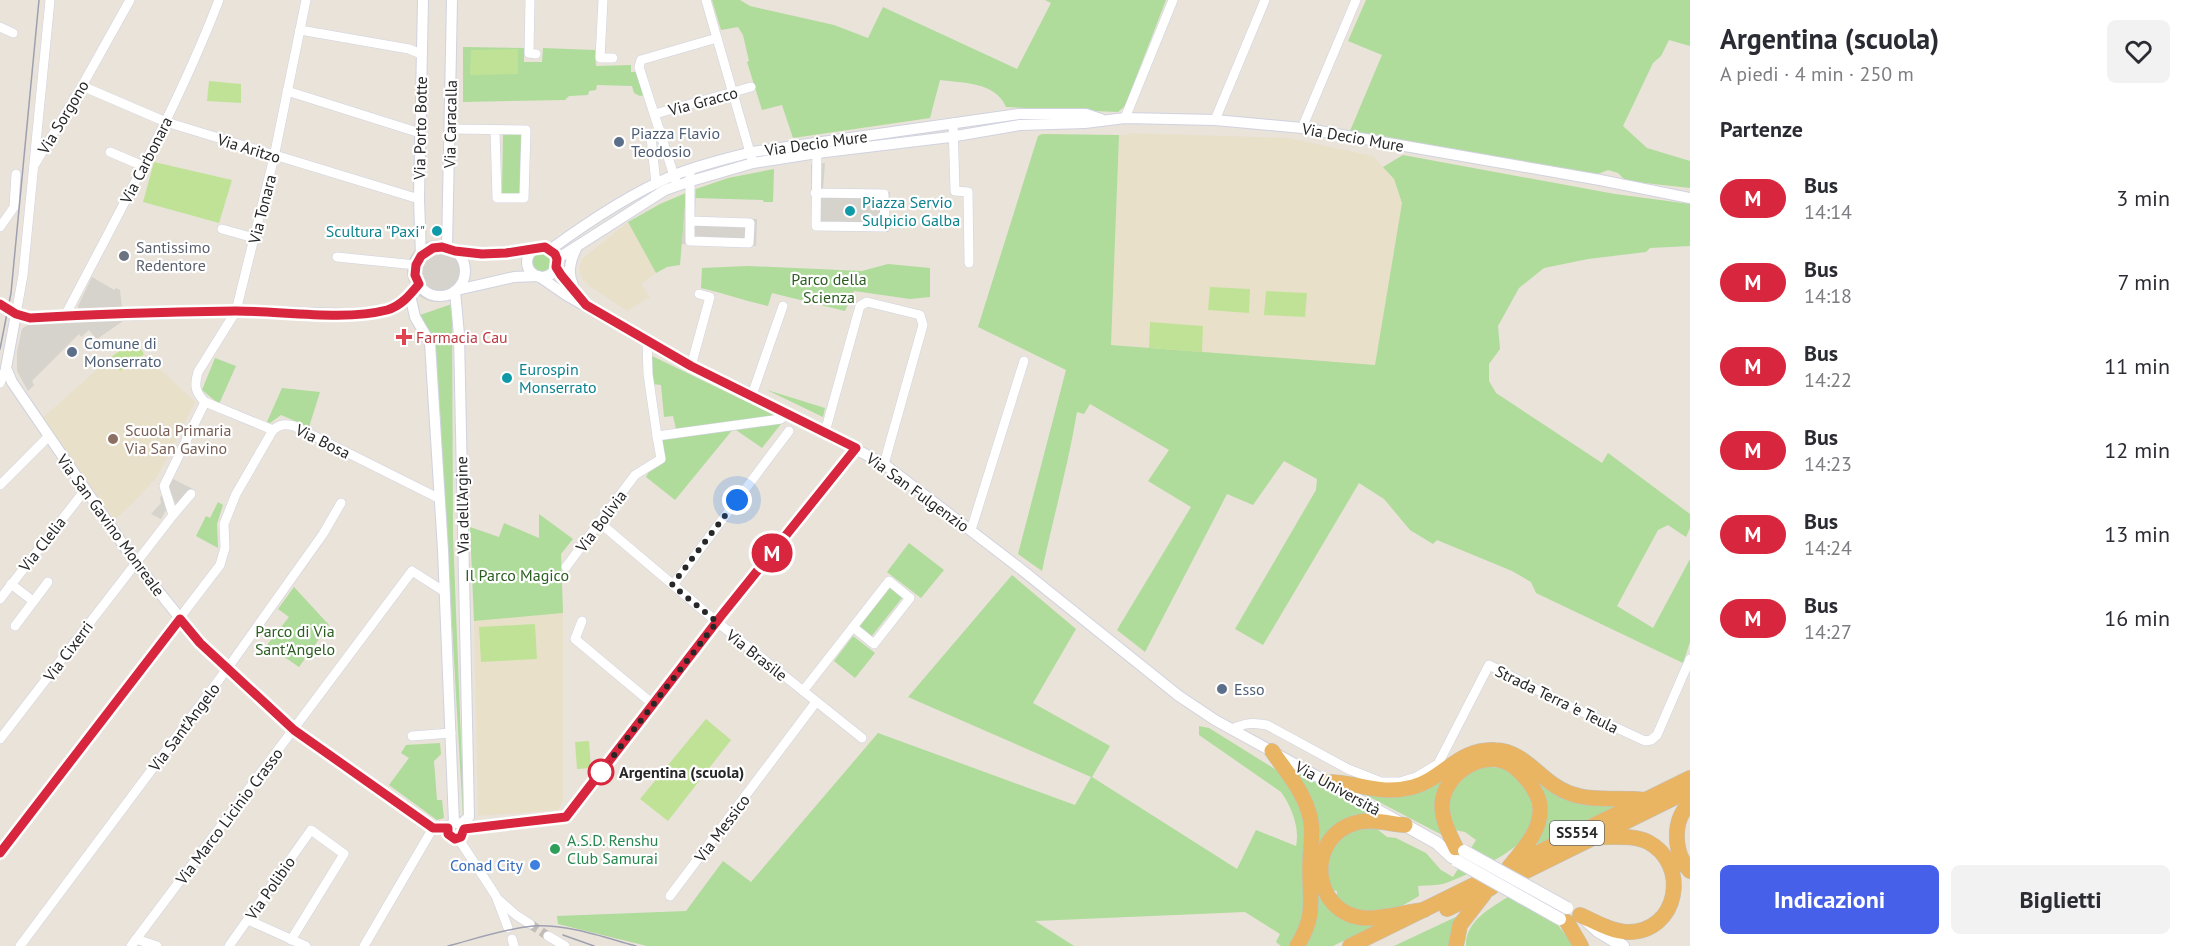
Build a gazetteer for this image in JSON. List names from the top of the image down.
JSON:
{
  "streets": {
    "highway": ["SS554"],
    "main road": ["Via Università"],
    "street": [
      "Via Gracco",
      "Via Sorgono",
      "Via Caracalla",
      "Via Porto Botte",
      "Via Decio Mure",
      "Via Aritzo",
      "Via Carbonara",
      "Via Tonara",
      "Via Bosa",
      "Via San Fulgenzio",
      "Via dell'Argine",
      "Via Bolivia",
      "Via San Gavino Monreale",
      "Via Clelia",
      "Via Cixerri",
      "Via Brasile",
      "Strada Terra 'e Teula",
      "Via Sant'Angelo",
      "Via Marco Licinio Crasso",
      "Via Messico",
      "Via Polibio"
    ]
  },
  "crossings": [
    ["Via Sorgono", "Via Aritzo"],
    ["Via Caracalla", "Via Porto Botte"],
    ["Via Caracalla", "Via dell'Argine"],
    ["Via Porto Botte", "Via Aritzo"],
    ["Via Porto Botte", "Via dell'Argine"],
    ["Via Decio Mure", "Via San Fulgenzio"],
    ["Via Aritzo", "Via Carbonara"],
    ["Via Aritzo", "Via Tonara"],
    ["Via Tonara", "Via Bosa"],
    ["Via Bosa", "Via dell'Argine"],
    ["Via San Fulgenzio", "Via Università"],
    ["Via dell'Argine", "Via Marco Licinio Crasso"],
    ["Via Bolivia", "Via Brasile"],
    ["Via San Gavino Monreale", "Via Clelia"],
    ["Via San Gavino Monreale", "Via Cixerri"],
    ["Via San Gavino Monreale", "Via Sant'Angelo"],
    ["Via San Gavino Monreale", "Via Marco Licinio Crasso"],
    ["Via Brasile", "Via Messico"],
    ["Strada Terra 'e Teula", "Via Università"]
  ],
  "parks": ["Parco della Scienza", "Il Parco Magico", "Parco di Via Sant'Angelo"],
  "places": {
    "other": [
      "Piazza Flavio Teodosio",
      "Piazza Servio Sulpicio Galba",
      "Scultura \"Paxi\"",
      "Santissimo Redentore",
      "Comune di Monserrato",
      "Eurospin Monserrato",
      "Scuola Primaria Via San Gavino",
      "Esso",
      "Argentina (scuola)",
      "A.S.D. Renshu Club Samurai",
      "Conad City"
    ],
    "health": ["Farmacia Cau"]
  },
  "lines": ["bus line M"],
  "page": {
    "on_map": "M",
    "heading": [
      ["Argentina (scuola)", "A piedi · 4 min · 250 m"],
      "Partenze"
    ],
    "list": [
      {
        "mark": "M",
        "name": "Bus",
        "note": "14:14",
        "value": "3 min"
      },
      {
        "mark": "M",
        "name": "Bus",
        "note": "14:18",
        "value": "7 min"
      },
      {
        "mark": "M",
        "name": "Bus",
        "note": "14:22",
        "value": "11 min"
      },
      {
        "mark": "M",
        "name": "Bus",
        "note": "14:23",
        "value": "12 min"
      },
      {
        "mark": "M",
        "name": "Bus",
        "note": "14:24",
        "value": "13 min"
      },
      {
        "mark": "M",
        "name": "Bus",
        "note": "14:27",
        "value": "16 min"
      }
    ],
    "buttons": ["Indicazioni", "Biglietti"]
  }
}
